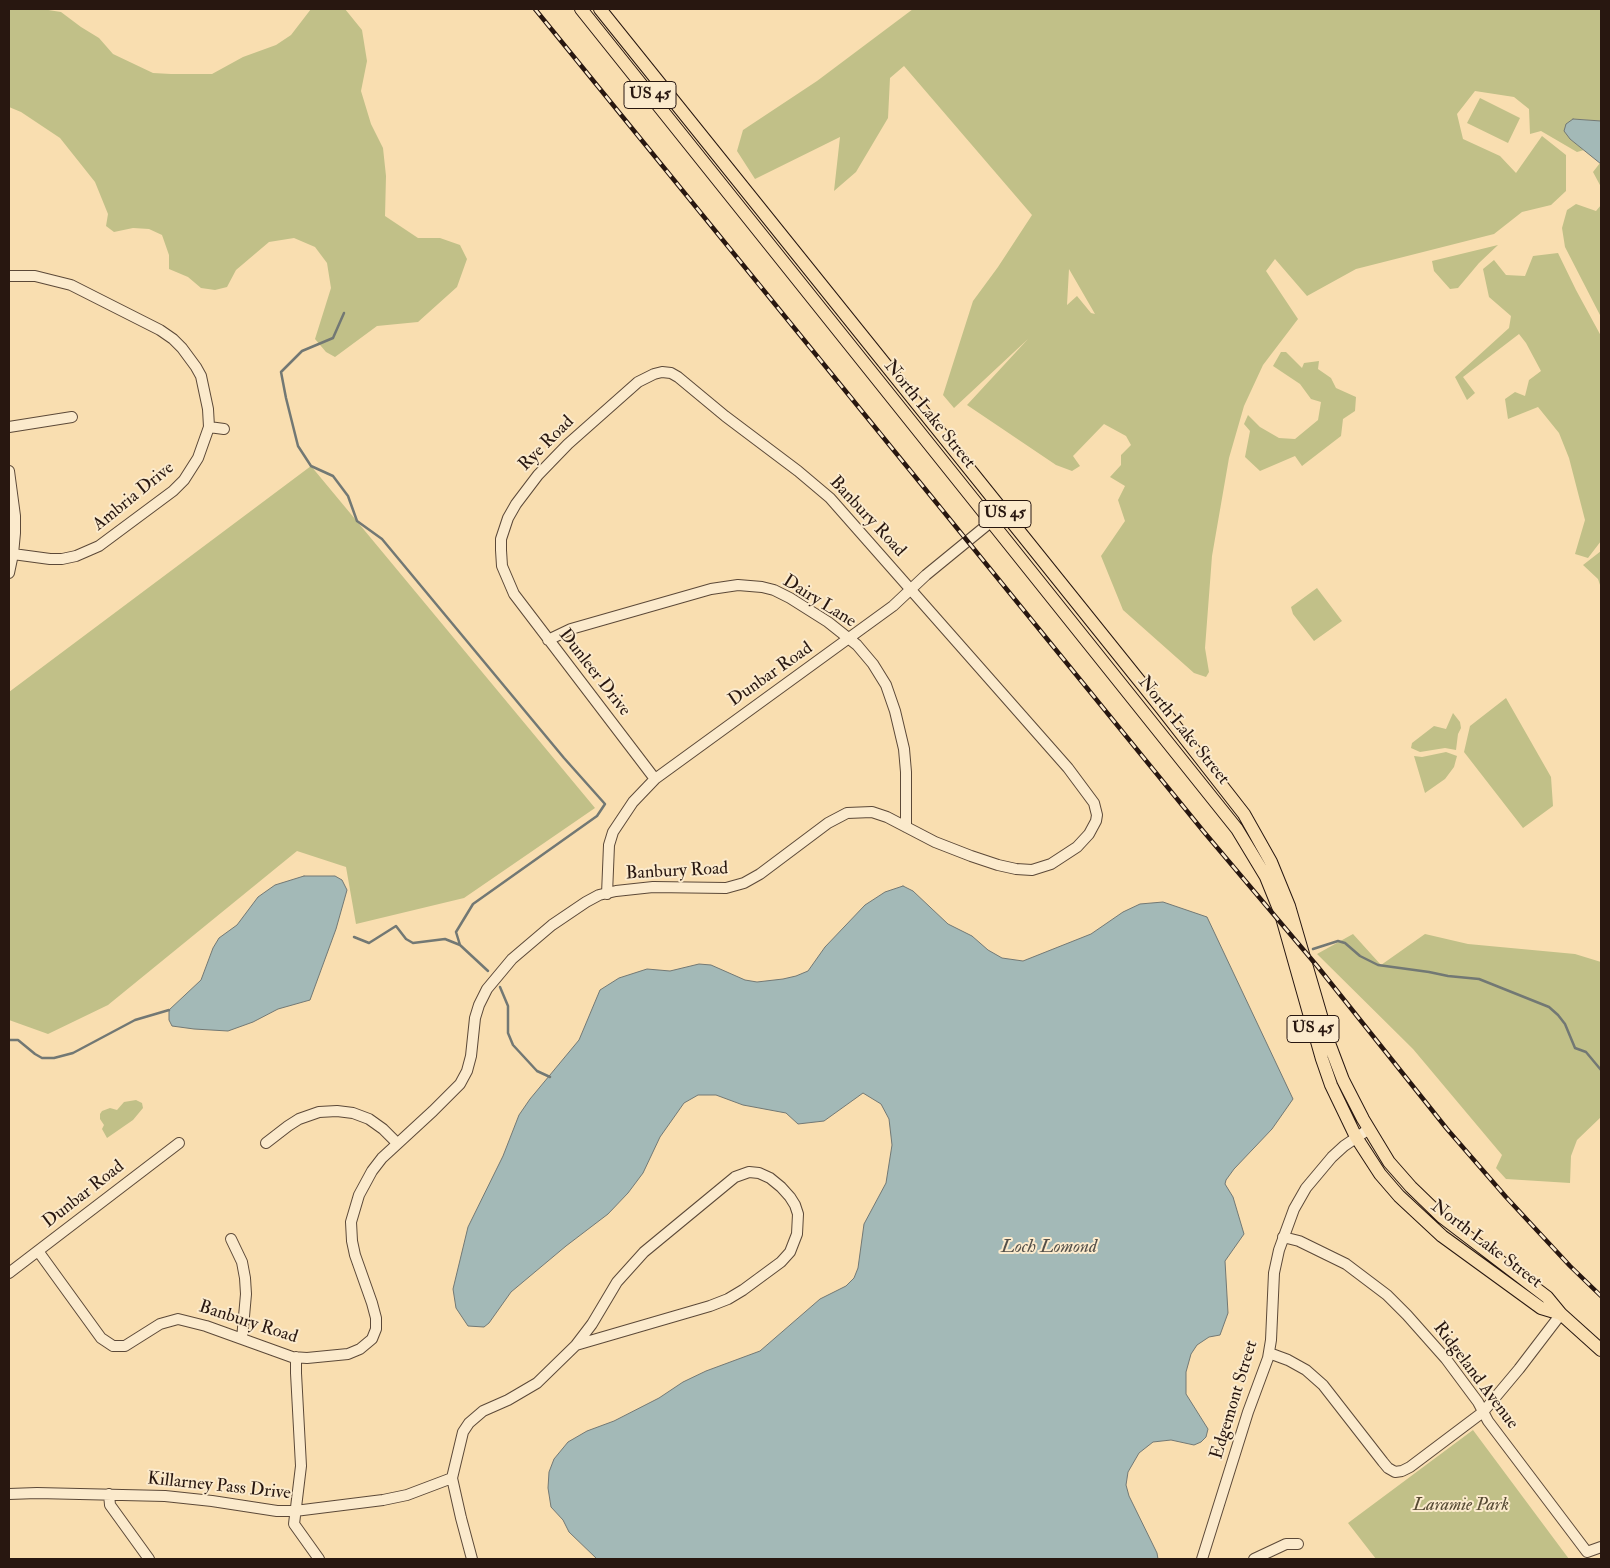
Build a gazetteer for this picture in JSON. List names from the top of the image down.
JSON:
{
  "streets": {
    "main road": ["US 45", "North Lake Street"],
    "street": [
      "Rye Road",
      "Ambria Drive",
      "Banbury Road",
      "Dairy Lane",
      "Dunleer Drive",
      "Dunbar Road",
      "Ridgeland Avenue",
      "Edgemont Street",
      "Killarney Pass Drive"
    ]
  },
  "crossings": [
    ["North Lake Street", "Dunbar Road"],
    ["North Lake Street", "Edgemont Street"],
    ["Rye Road", "Banbury Road"],
    ["Rye Road", "Dunleer Drive"],
    ["Banbury Road", "Dairy Lane"],
    ["Banbury Road", "Dunbar Road"],
    ["Dairy Lane", "Dunleer Drive"],
    ["Dairy Lane", "Dunbar Road"],
    ["Dunleer Drive", "Dunbar Road"],
    ["Ridgeland Avenue", "Edgemont Street"]
  ],
  "water": ["Loch Lomond"],
  "parks": ["Laramie Park"]
}
